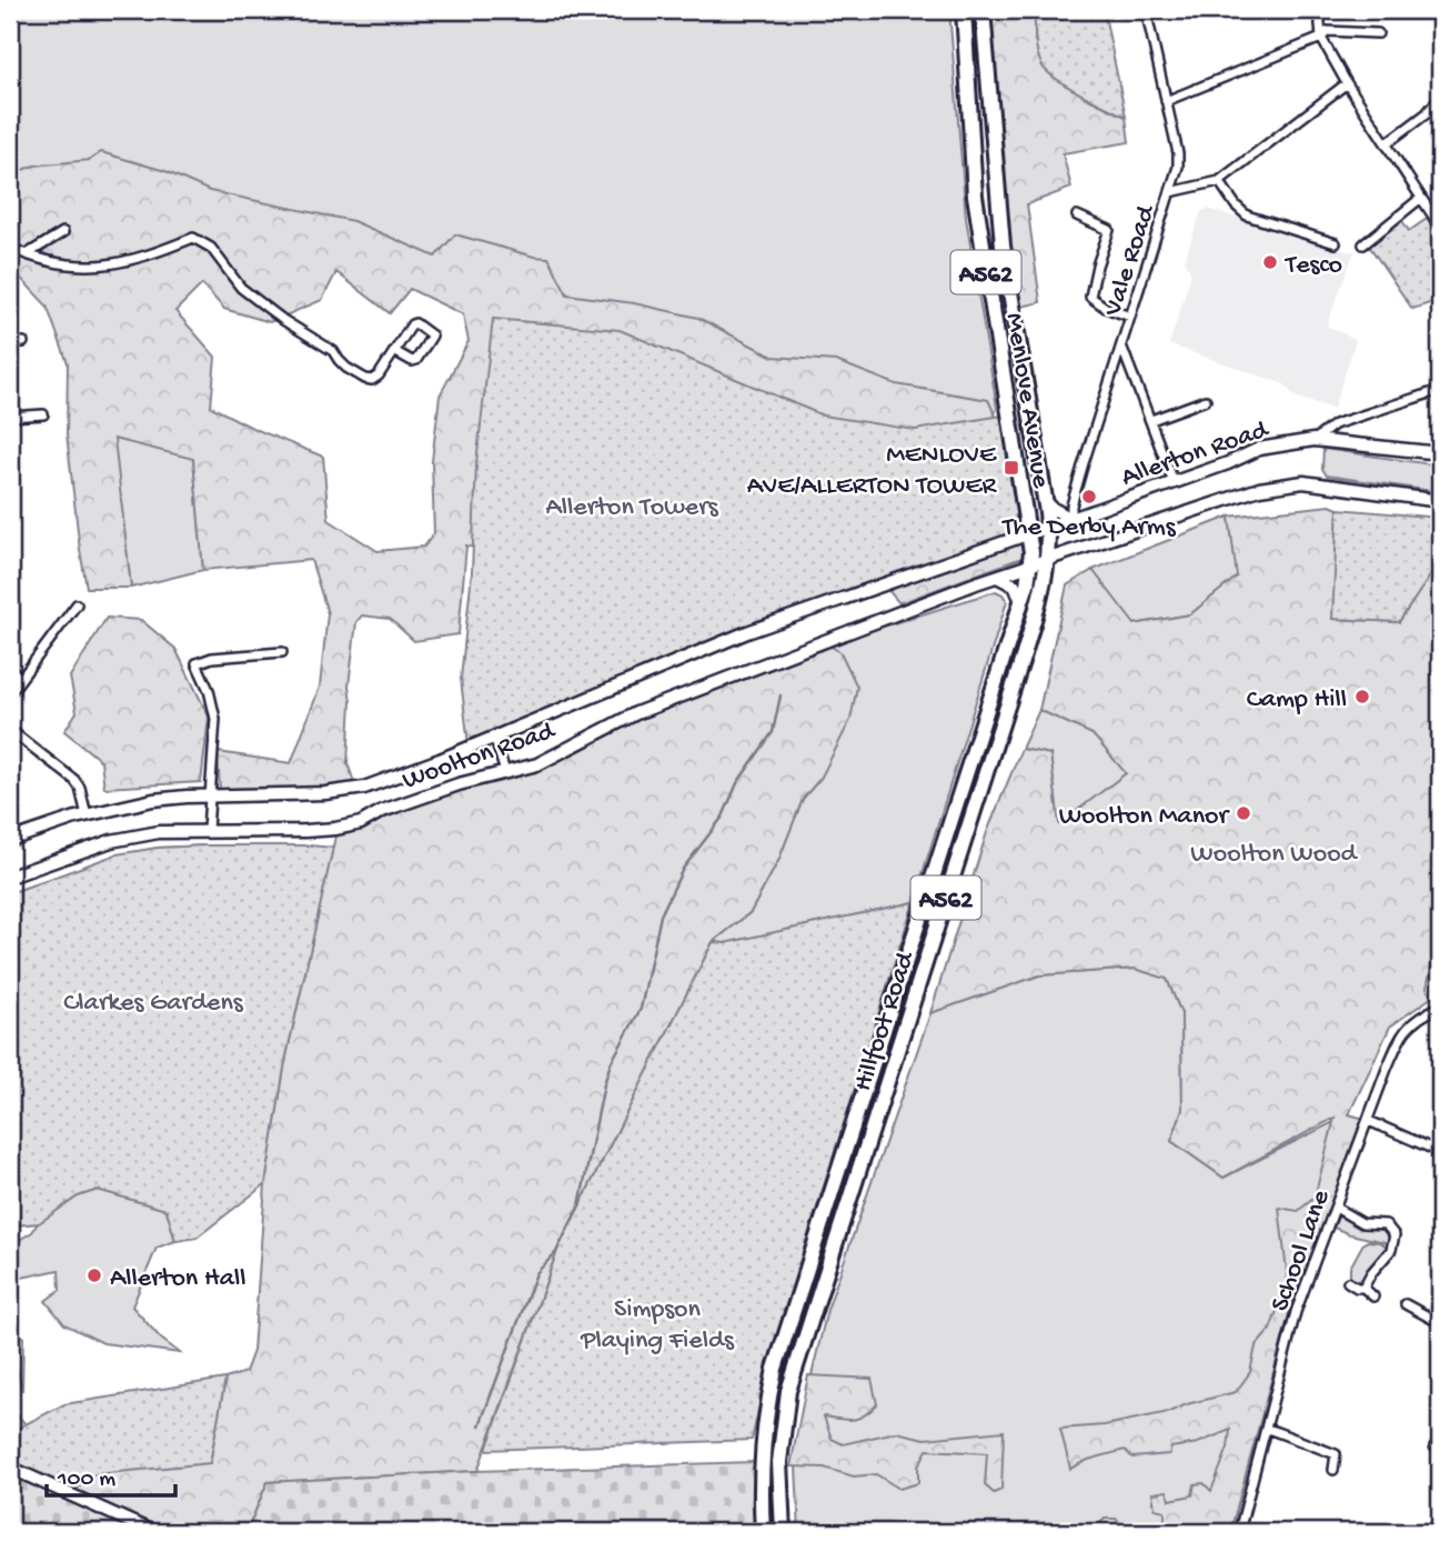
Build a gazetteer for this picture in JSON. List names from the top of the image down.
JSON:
{
  "streets": {
    "highway": ["A562", "Menlove Avenue", "Hillfoot Road"],
    "main road": ["Allerton Road", "Woolton Road"],
    "street": ["Vale Road", "School Lane"]
  },
  "crossings": [
    ["Vale Road", "Allerton Road"],
    ["Menlove Avenue", "Allerton Road"],
    ["Menlove Avenue", "Woolton Road"],
    ["Menlove Avenue", "Hillfoot Road"],
    ["Allerton Road", "Woolton Road"],
    ["Allerton Road", "Hillfoot Road"],
    ["Woolton Road", "Hillfoot Road"]
  ],
  "parks": [
    "Allerton Towers",
    "Woolton Wood",
    "Clarkes Gardens",
    "Simpson Playing Fields"
  ],
  "places": {
    "other": [
      "Tesco",
      "The Derby Arms",
      "Camp Hill",
      "Woolton Manor",
      "Allerton Hall"
    ],
    "transit": ["MENLOVE AVE/ALLERTON TOWER"]
  },
  "scale_bar": "100 m"
}
